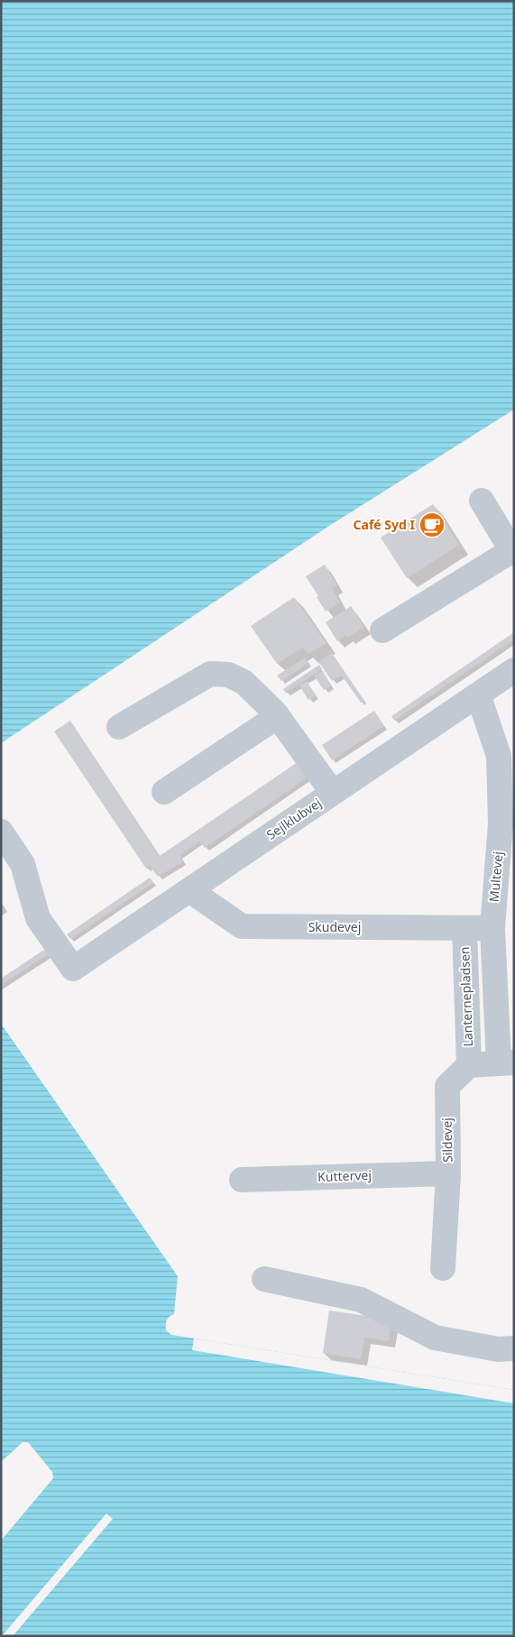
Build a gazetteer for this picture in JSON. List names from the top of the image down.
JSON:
{
  "streets": {
    "street": [
      "Sejlklubvej",
      "Multevej",
      "Skudevej",
      "Lanternepladsen",
      "Sildevej",
      "Kuttervej"
    ]
  },
  "crossings": [
    ["Sejlklubvej", "Multevej"],
    ["Sejlklubvej", "Skudevej"],
    ["Multevej", "Skudevej"],
    ["Skudevej", "Lanternepladsen"],
    ["Lanternepladsen", "Sildevej"],
    ["Sildevej", "Kuttervej"]
  ],
  "places": {
    "cafe": ["Café Syd I"]
  }
}
